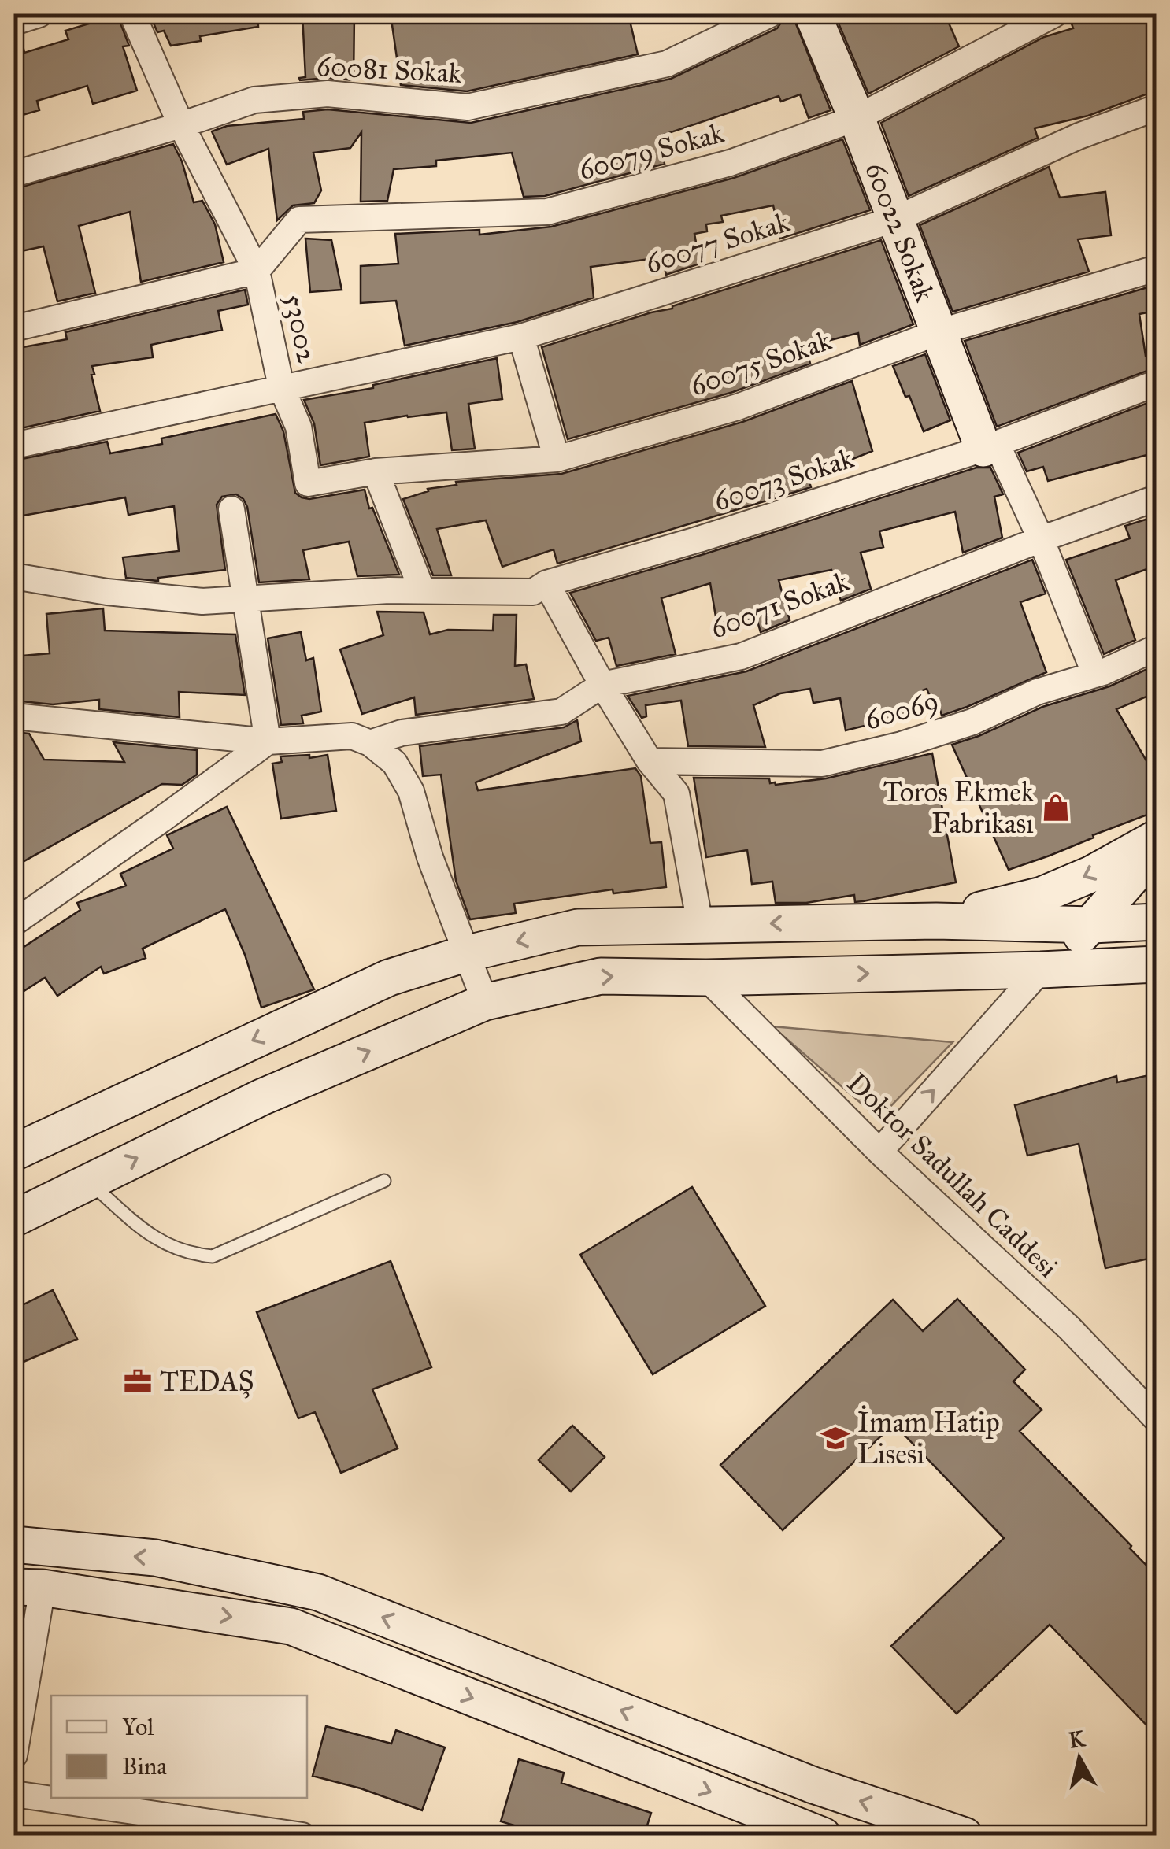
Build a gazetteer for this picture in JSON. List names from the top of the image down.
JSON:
{
  "streets": {
    "street": [
      "60081 Sokak",
      "60079 Sokak",
      "60022 Sokak",
      "60077 Sokak",
      "53002",
      "60075 Sokak",
      "60073 Sokak",
      "60071 Sokak",
      "60069",
      "Doktor Sadullah Caddesi"
    ]
  },
  "crossings": [
    ["60081 Sokak", "53002"],
    ["60079 Sokak", "60022 Sokak"],
    ["60079 Sokak", "53002"],
    ["60022 Sokak", "60077 Sokak"],
    ["60022 Sokak", "60075 Sokak"],
    ["60022 Sokak", "60073 Sokak"],
    ["60077 Sokak", "53002"],
    ["53002", "60075 Sokak"]
  ],
  "places": {
    "shop": ["Toros Ekmek Fabrikası"],
    "office": ["TEDAŞ"],
    "school or university": ["İmam Hatip Lisesi"]
  },
  "legend": ["Yol", "Bina"],
  "north": "top"
}
